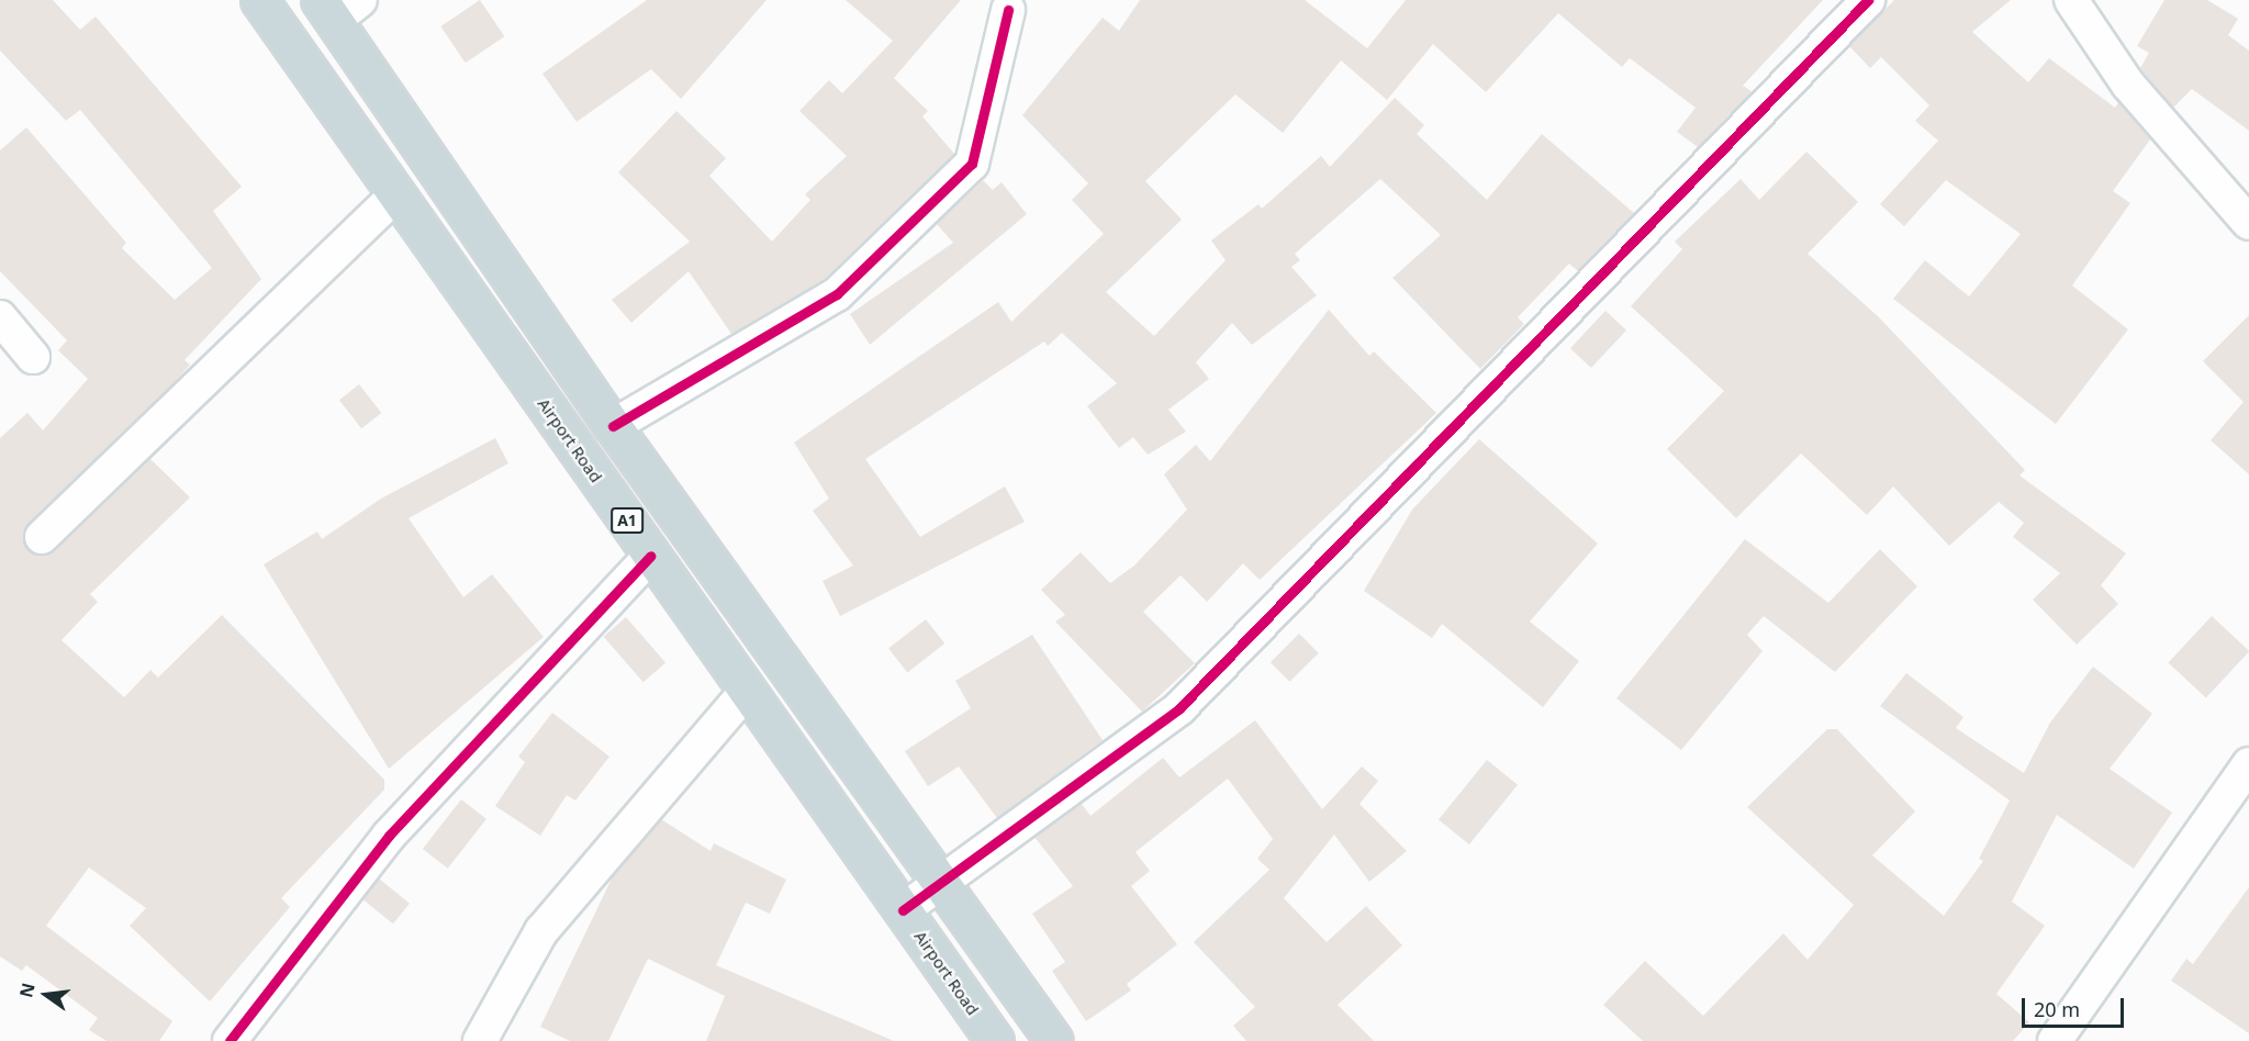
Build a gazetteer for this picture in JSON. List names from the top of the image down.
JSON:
{
  "streets": {
    "highway": ["Airport Road", "A1"]
  },
  "scale_bar": "20 m",
  "north": "left"
}
